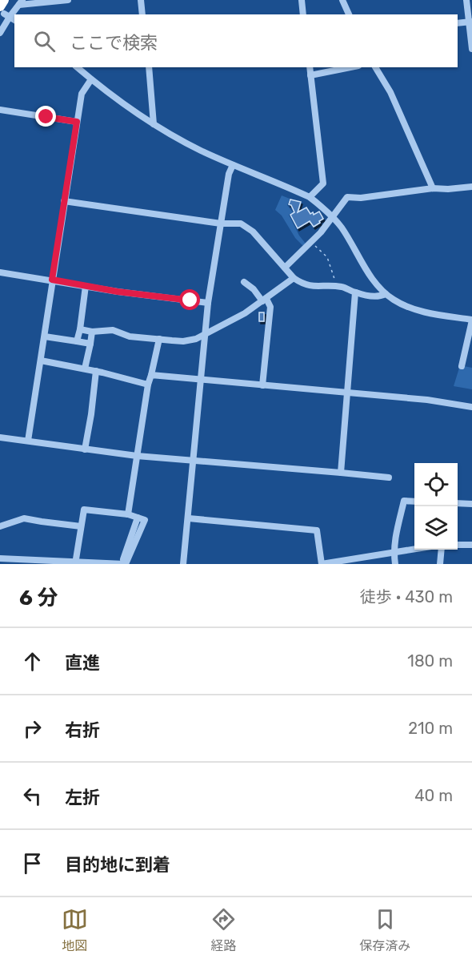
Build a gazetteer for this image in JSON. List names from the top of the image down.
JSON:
{
  "page": {
    "search": "ここで検索",
    "heading": ["6 分", "徒歩 · 430 m"],
    "list": [
      ["直進", "180 m"],
      ["右折", "210 m"],
      ["左折", "40 m"],
      "目的地に到着"
    ],
    "nav": ["地図", "経路", "保存済み"]
  }
}
